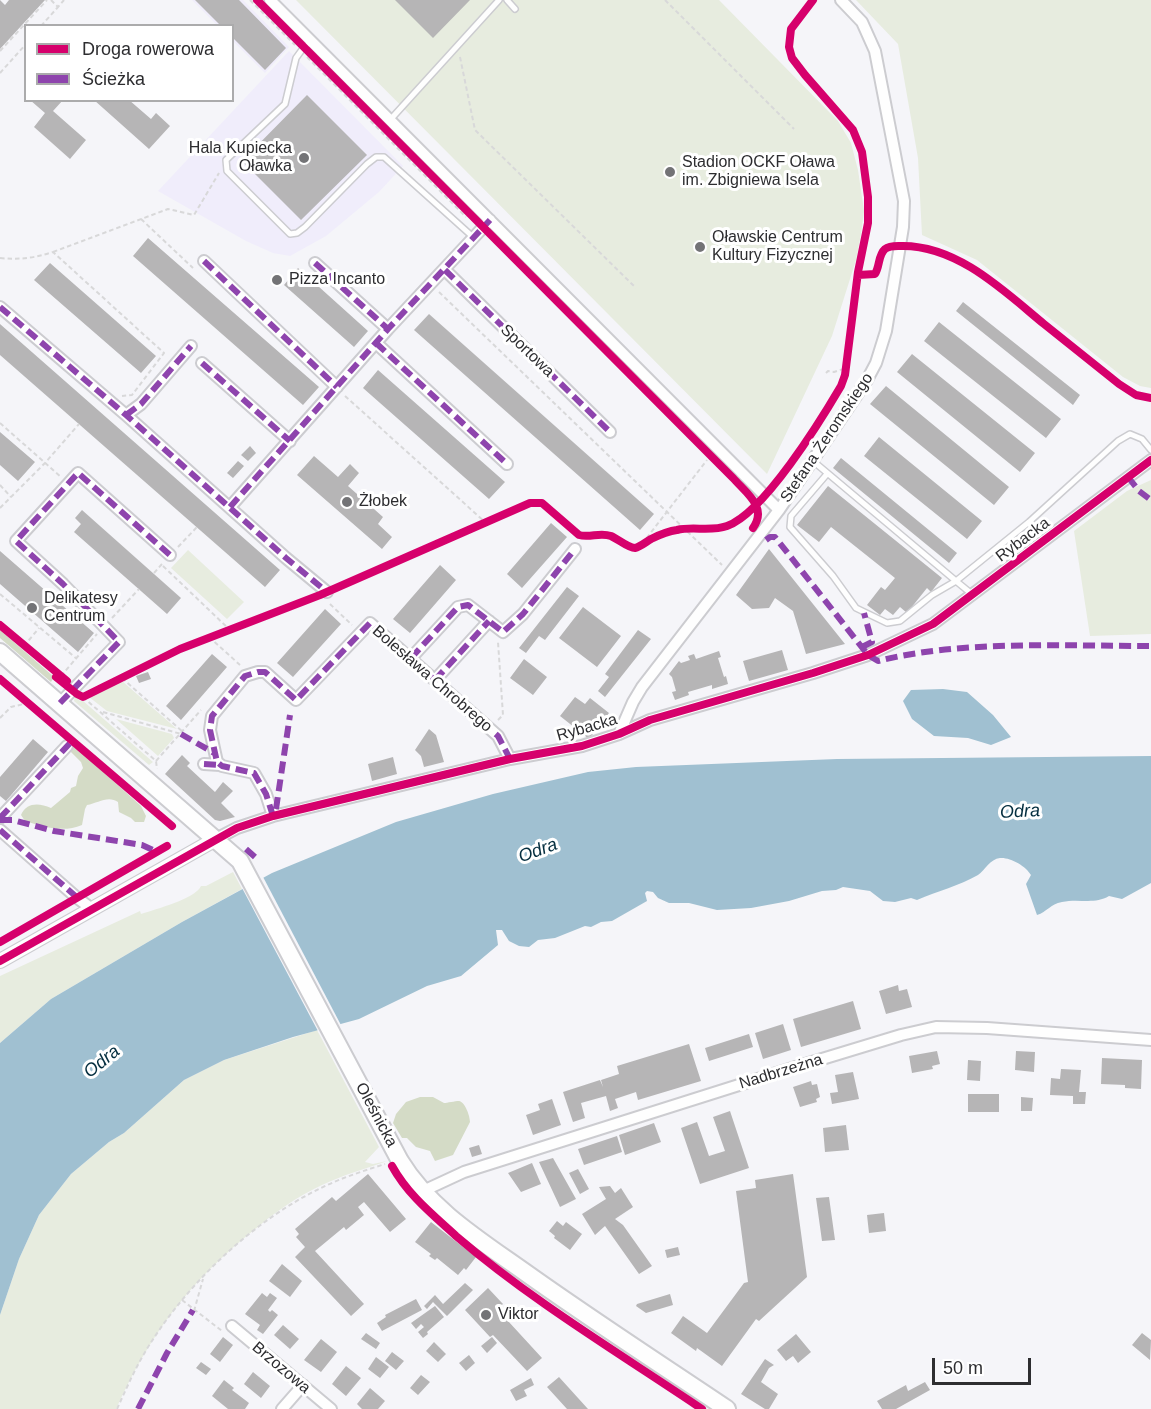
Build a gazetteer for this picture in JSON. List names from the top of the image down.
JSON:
{
  "streets": {
    "main road": ["Oleśnicka"],
    "street": [
      "Sportowa",
      "Stefana Żeromskiego",
      "Rybacka",
      "Bolesława Chrobrego",
      "Nadbrzeżna",
      "Brzozowa"
    ]
  },
  "crossings": [
    ["Stefana Żeromskiego", "Rybacka"],
    ["Rybacka", "Bolesława Chrobrego"],
    ["Rybacka", "Oleśnicka"],
    ["Nadbrzeżna", "Oleśnicka"]
  ],
  "water": ["Odra"],
  "places": [
    "Hala Kupiecka Oławka",
    "Stadion OCKF Oława im. Zbigniewa Isela",
    "Oławskie Centrum Kultury Fizycznej",
    "Pizza Incanto",
    "Żłobek",
    "Delikatesy Centrum",
    "Viktor"
  ],
  "legend": ["Droga rowerowa", "Ścieżka"],
  "scale_bar": "50 m"
}
